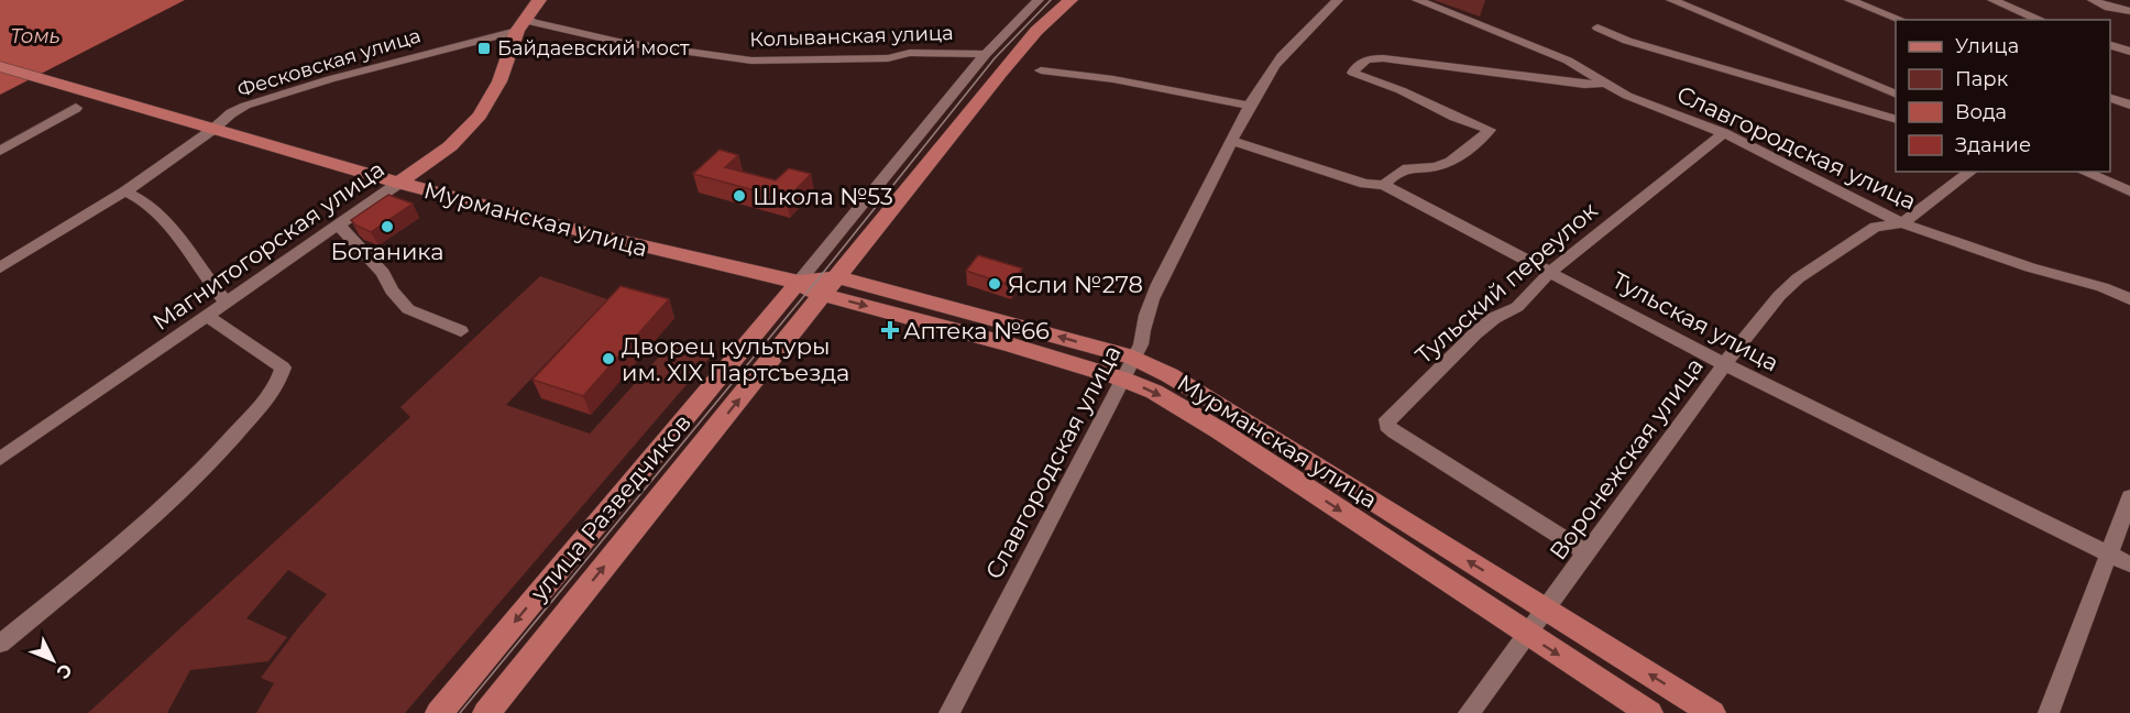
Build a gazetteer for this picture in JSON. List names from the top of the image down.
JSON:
{
  "streets": {
    "main road": ["Мурманская улица", "Магнитогорская улица", "улица Разведчиков"],
    "street": [
      "Колыванская улица",
      "Фесковская улица",
      "Славгородская улица",
      "Тульский переулок",
      "Тульская улица",
      "Воронежская улица"
    ]
  },
  "crossings": [
    ["Колыванская улица", "Фесковская улица"],
    ["Колыванская улица", "Магнитогорская улица"],
    ["Колыванская улица", "улица Разведчиков"],
    ["Фесковская улица", "Мурманская улица"],
    ["Фесковская улица", "Магнитогорская улица"],
    ["Славгородская улица", "Мурманская улица"],
    ["Славгородская улица", "Тульский переулок"],
    ["Славгородская улица", "Тульская улица"],
    ["Славгородская улица", "Воронежская улица"],
    ["Мурманская улица", "Магнитогорская улица"],
    ["Мурманская улица", "Воронежская улица"],
    ["Мурманская улица", "улица Разведчиков"],
    ["Тульский переулок", "Тульская улица"],
    ["Тульский переулок", "Воронежская улица"],
    ["Тульская улица", "Воронежская улица"]
  ],
  "water": ["Томь"],
  "places": {
    "transit": ["Байдаевский мост"],
    "other": [
      "Школа №53",
      "Ботаника",
      "Ясли №278",
      "Дворец культуры им. XIX Партсъезда"
    ],
    "health": ["Аптека №66"]
  },
  "legend": [
    "Улица",
    "Парк",
    "Вода",
    "Здание"
  ],
  "north": "bottom right"
}
